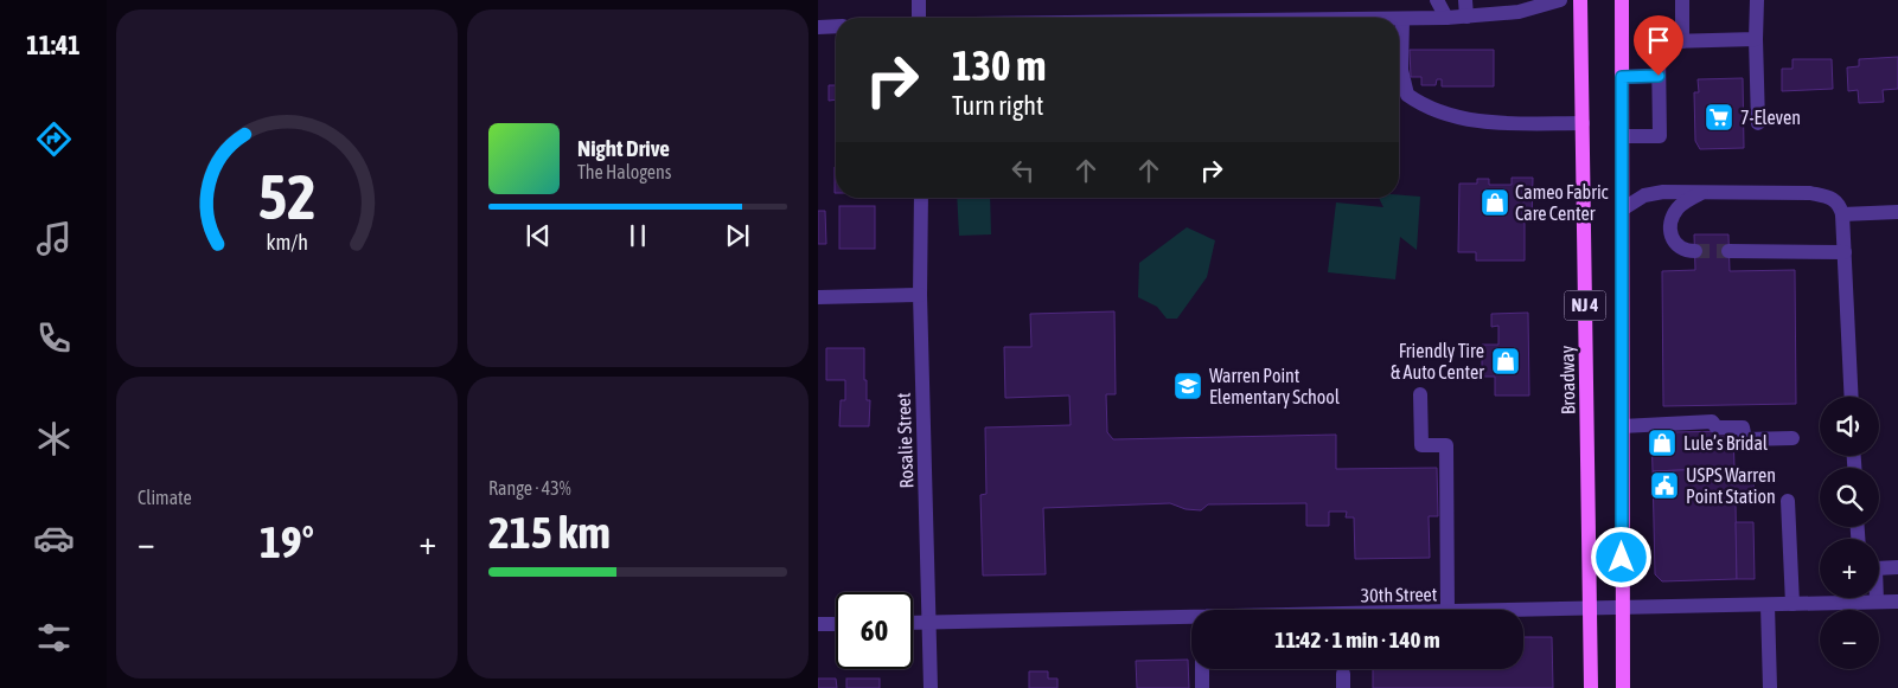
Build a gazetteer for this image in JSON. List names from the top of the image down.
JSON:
{
  "streets": {
    "main road": ["NJ 4", "Broadway"],
    "street": ["Rosalie Street", "30th Street"]
  },
  "crossings": [
    ["NJ 4", "30th Street"],
    ["Broadway", "30th Street"],
    ["Rosalie Street", "30th Street"]
  ],
  "places": {
    "supermarket": ["7-Eleven"],
    "shop": ["Cameo Fabric Care Center", "Friendly Tire & Auto Center", "Lule’s Bridal"],
    "school or university": ["Warren Point Elementary School"],
    "public building": ["USPS Warren Point Station"]
  },
  "page": {
    "tabs": "11:41",
    "turn": ["130 m", "Turn right"],
    "song": ["Night Drive", "The Halogens"],
    "tile": [
      "Climate",
      ["Range · 43%", "215 km"]
    ],
    "map_buttons": ["+", "−"],
    "heat": ["−", "19°", "+"],
    "limit": "60",
    "trip": "11:42 · 1 min · 140 m",
    "gauge": ["52", "km/h"]
  }
}
